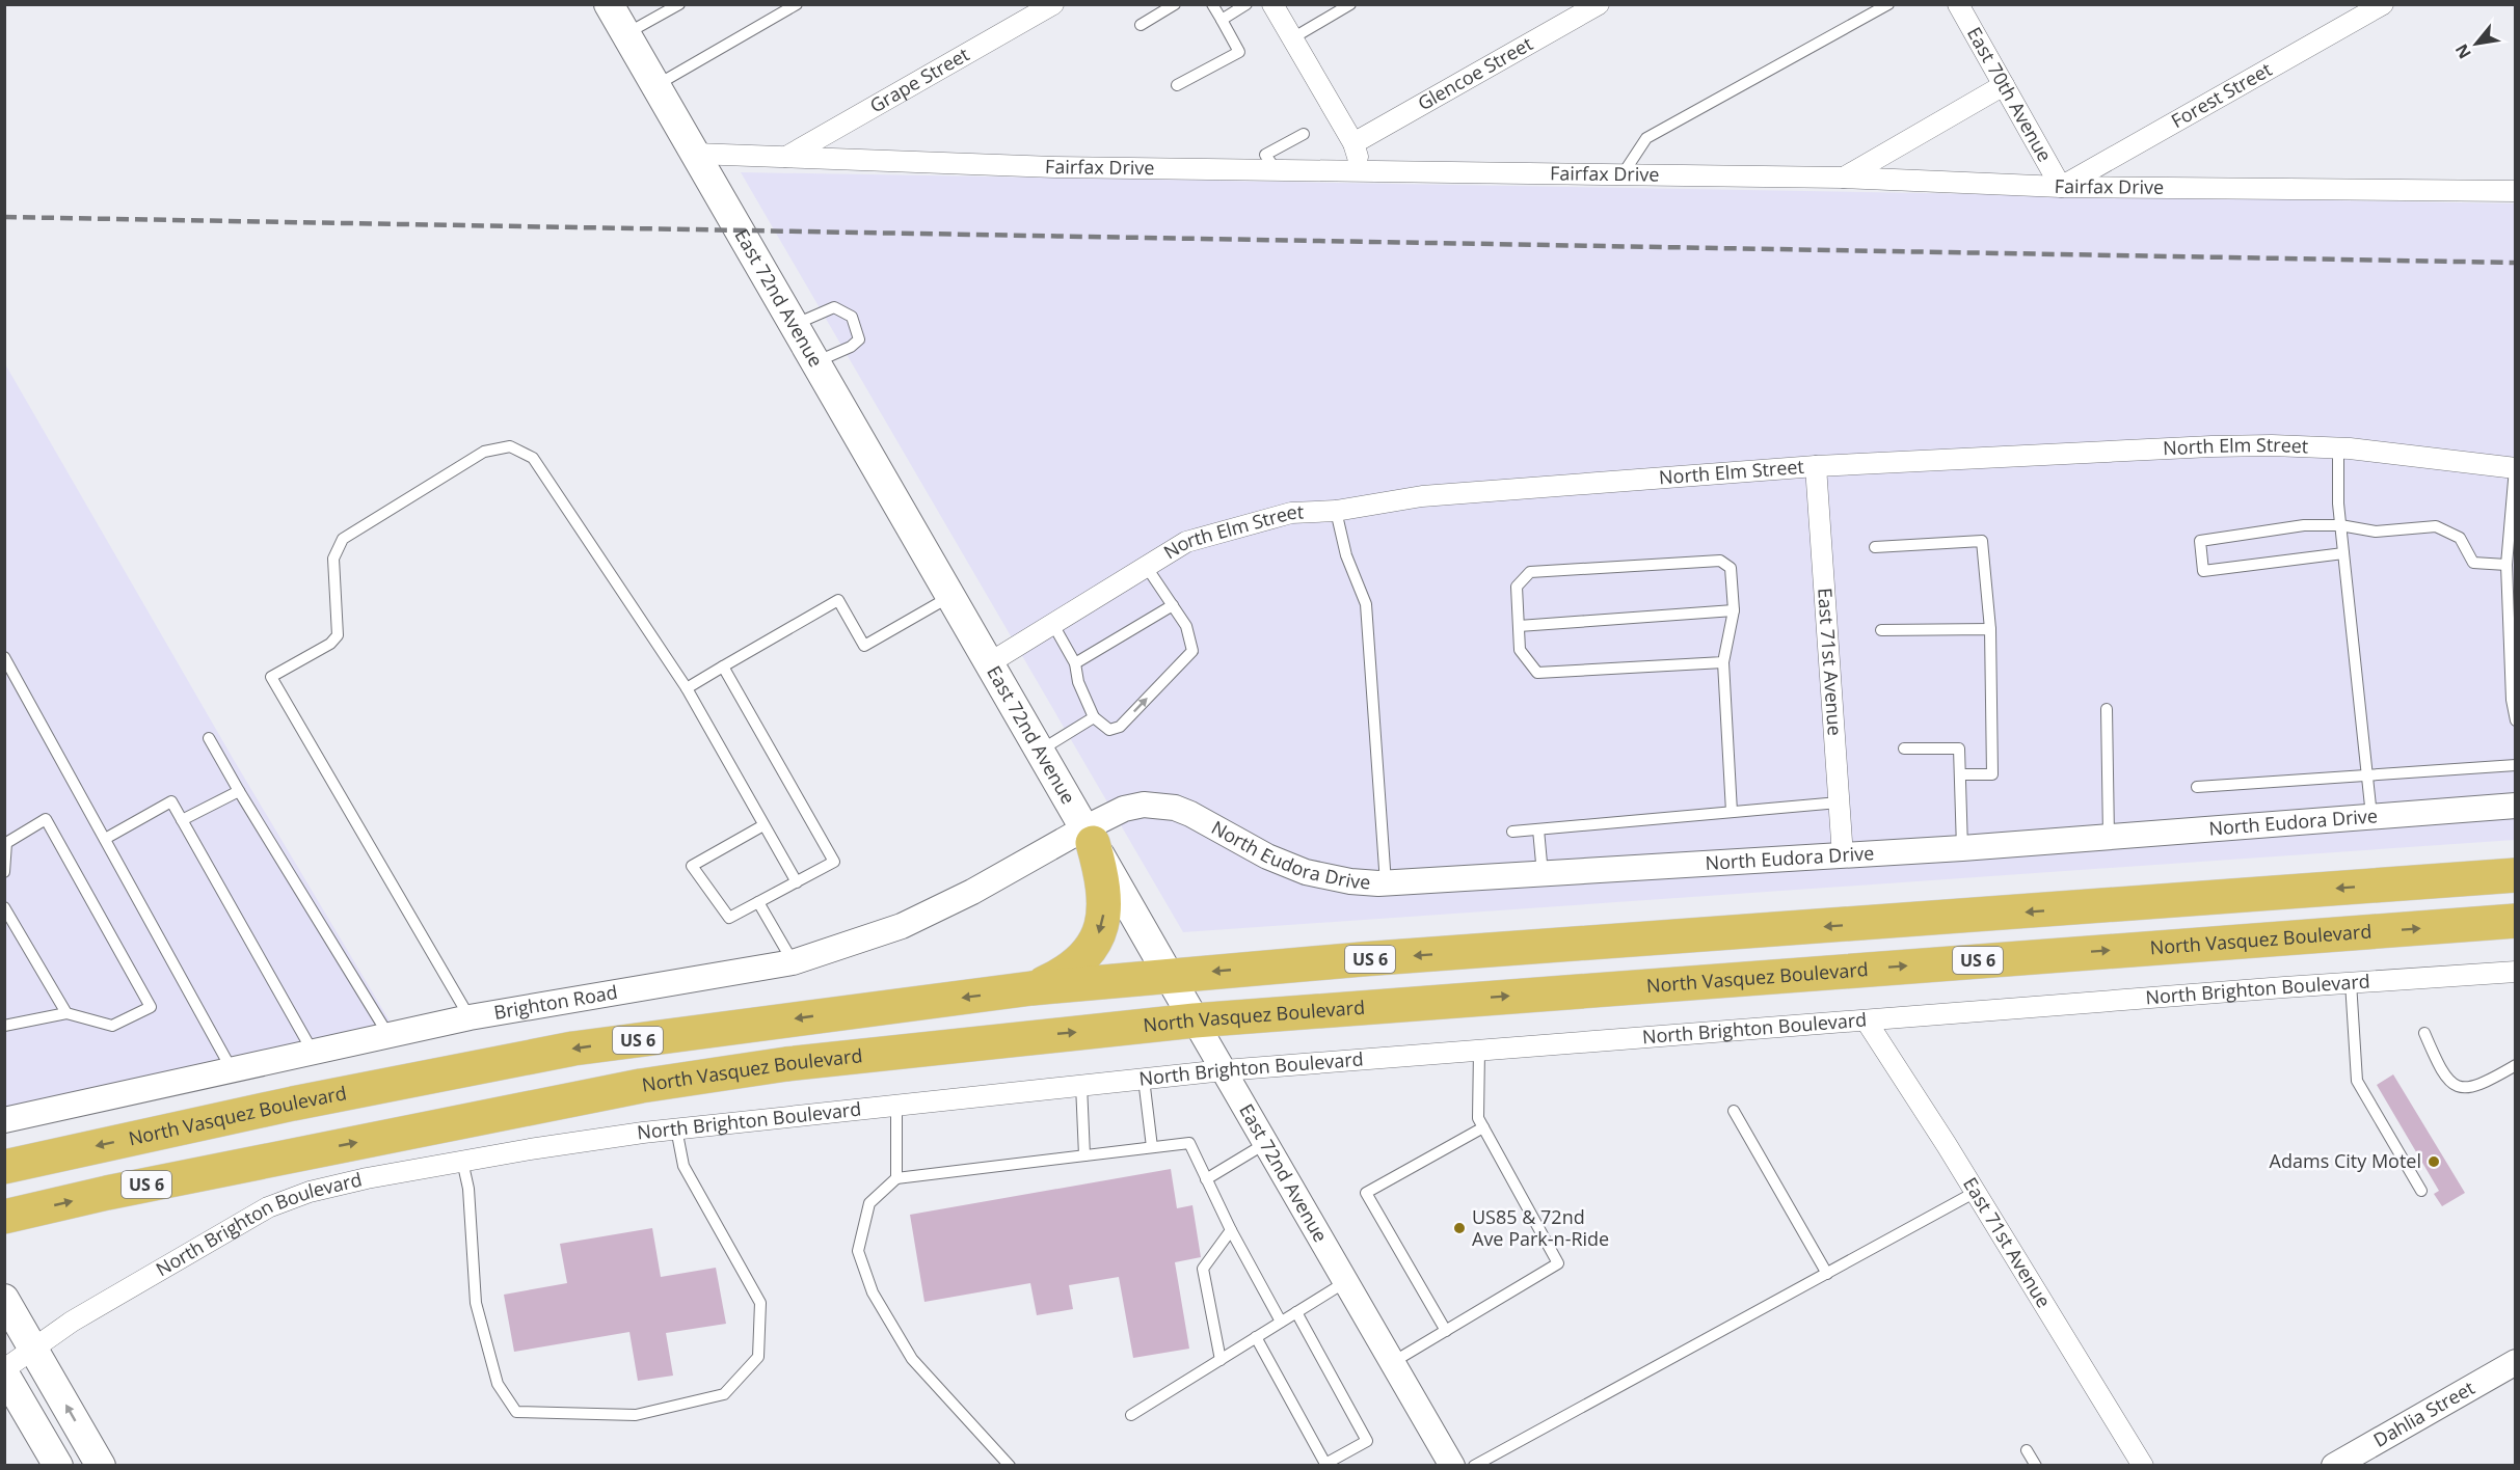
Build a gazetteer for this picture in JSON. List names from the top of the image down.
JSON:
{
  "streets": {
    "highway": ["North Vasquez Boulevard", "US 6"],
    "main road": ["East 72nd Avenue"],
    "street": [
      "Glencoe Street",
      "Grape Street",
      "East 70th Avenue",
      "Forest Street",
      "Fairfax Drive",
      "North Elm Street",
      "East 71st Avenue",
      "North Eudora Drive",
      "North Brighton Boulevard",
      "Brighton Road",
      "Dahlia Street"
    ]
  },
  "crossings": [
    ["Grape Street", "Fairfax Drive"],
    ["East 70th Avenue", "Forest Street"],
    ["East 70th Avenue", "Fairfax Drive"],
    ["Forest Street", "Fairfax Drive"],
    ["Fairfax Drive", "East 72nd Avenue"],
    ["East 72nd Avenue", "North Elm Street"],
    ["East 72nd Avenue", "North Eudora Drive"],
    ["East 72nd Avenue", "North Vasquez Boulevard"],
    ["East 72nd Avenue", "North Brighton Boulevard"],
    ["East 72nd Avenue", "Brighton Road"],
    ["North Elm Street", "East 71st Avenue"],
    ["East 71st Avenue", "North Eudora Drive"],
    ["East 71st Avenue", "North Brighton Boulevard"],
    ["North Eudora Drive", "Brighton Road"]
  ],
  "places": ["Adams City Motel", "US85 & 72nd Ave Park-n-Ride"],
  "north": "bottom left"
}
